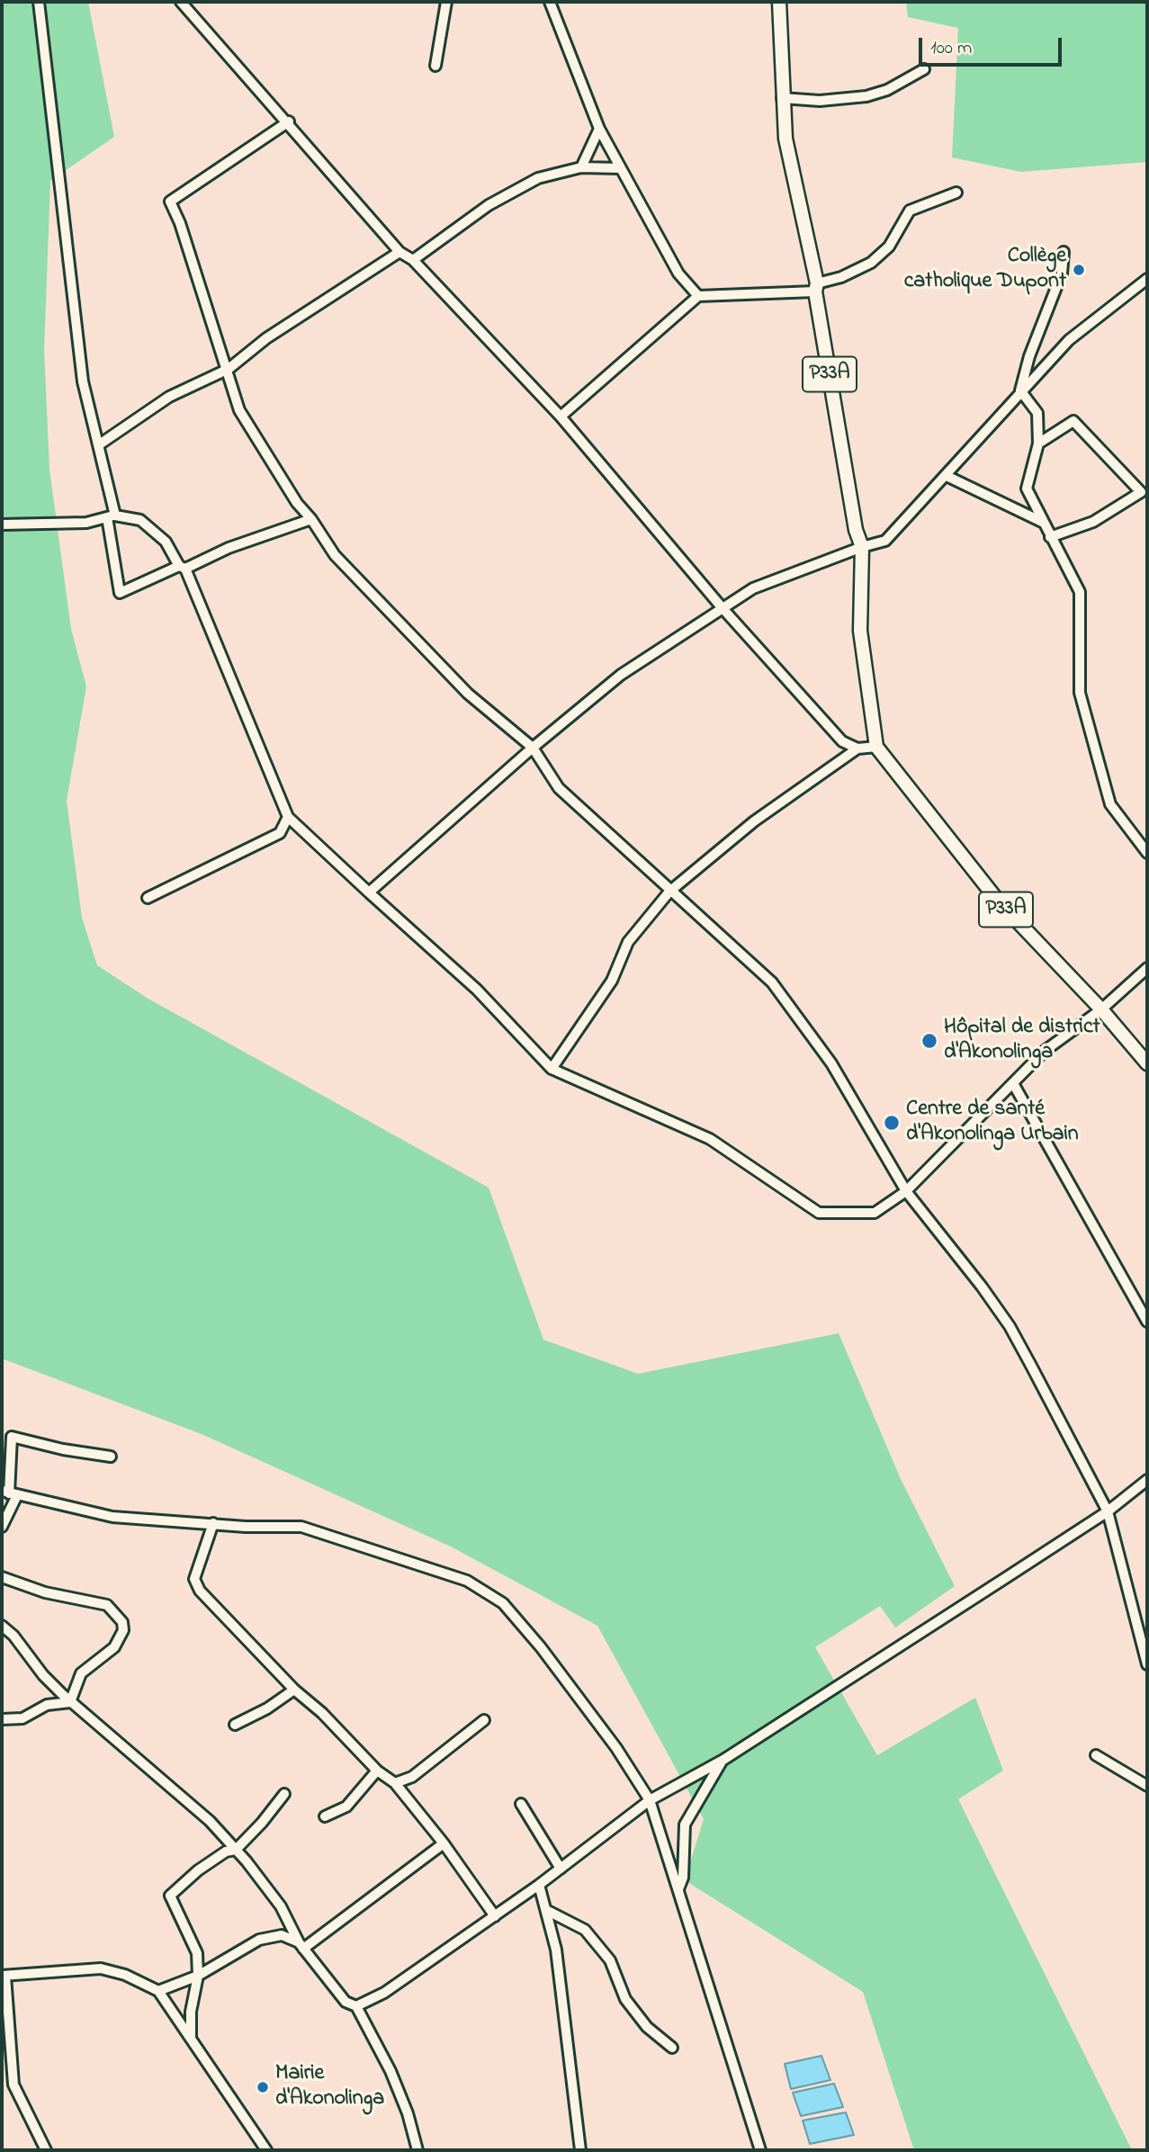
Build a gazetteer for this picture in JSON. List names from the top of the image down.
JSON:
{
  "streets": {
    "main road": ["P33A"]
  },
  "places": [
    "Collège catholique Dupont",
    "Hôpital de district d'Akonolinga",
    "Centre de santé d'Akonolinga Urbain",
    "Mairie d'Akonolinga"
  ],
  "scale_bar": "100 m"
}
